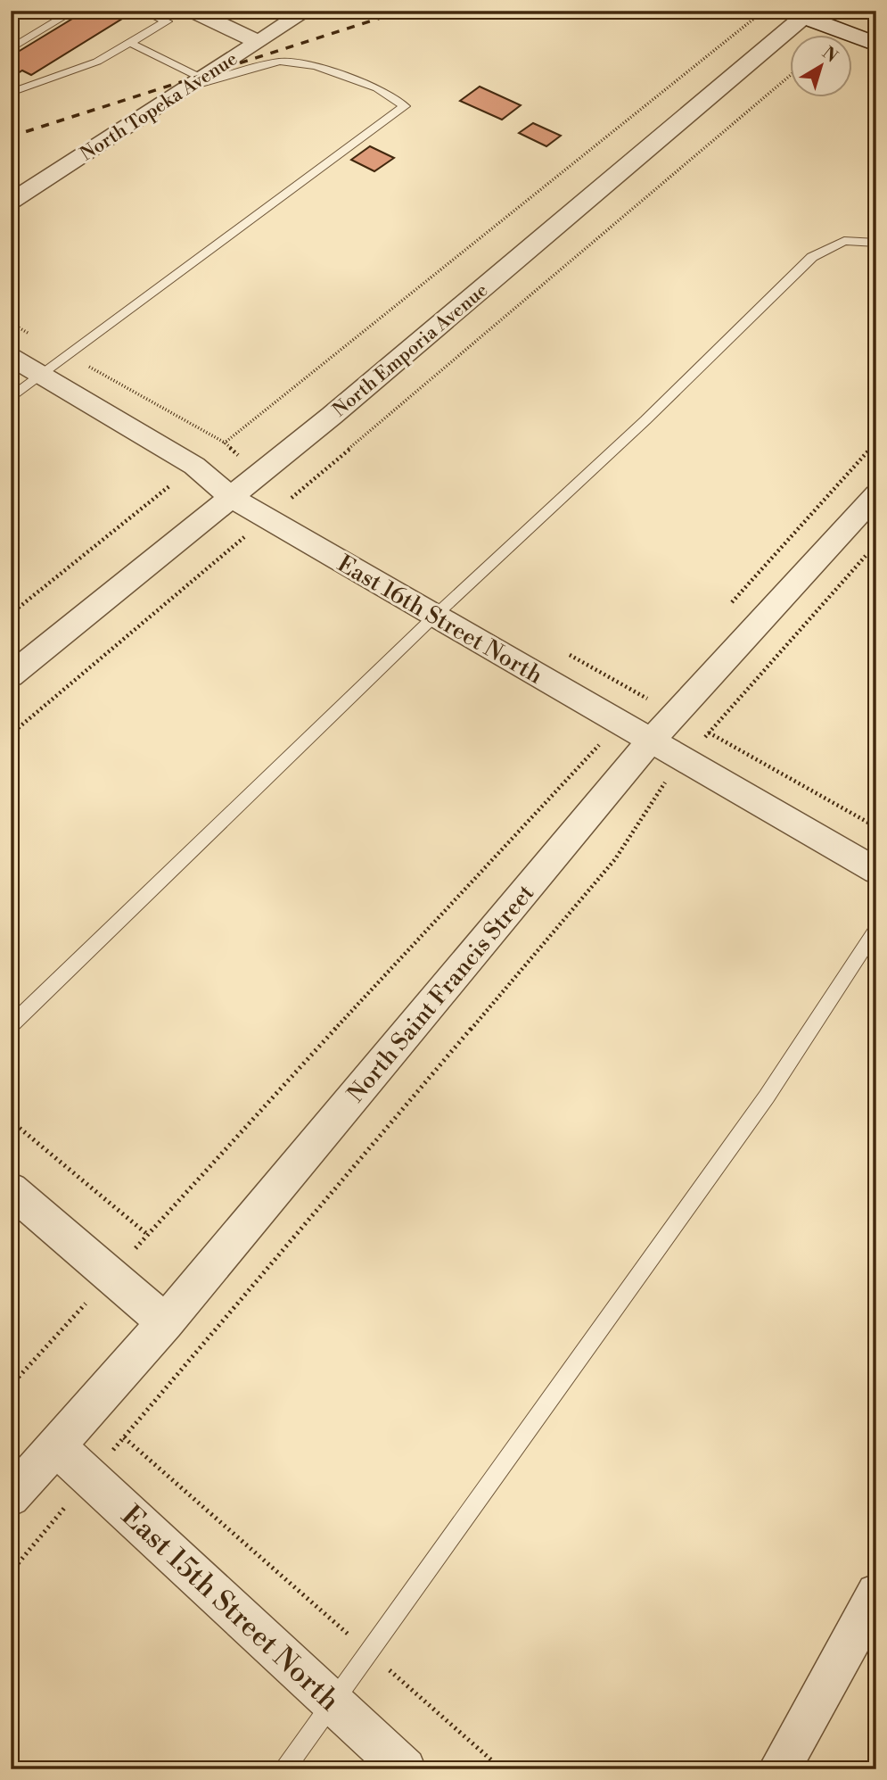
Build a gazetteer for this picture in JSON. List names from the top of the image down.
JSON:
{
  "streets": {
    "street": [
      "North Topeka Avenue",
      "North Emporia Avenue",
      "East 16th Street North",
      "North Saint Francis Street",
      "East 15th Street North"
    ]
  },
  "crossings": [
    ["North Emporia Avenue", "East 16th Street North"],
    ["East 16th Street North", "North Saint Francis Street"],
    ["North Saint Francis Street", "East 15th Street North"]
  ],
  "north": "top right"
}
